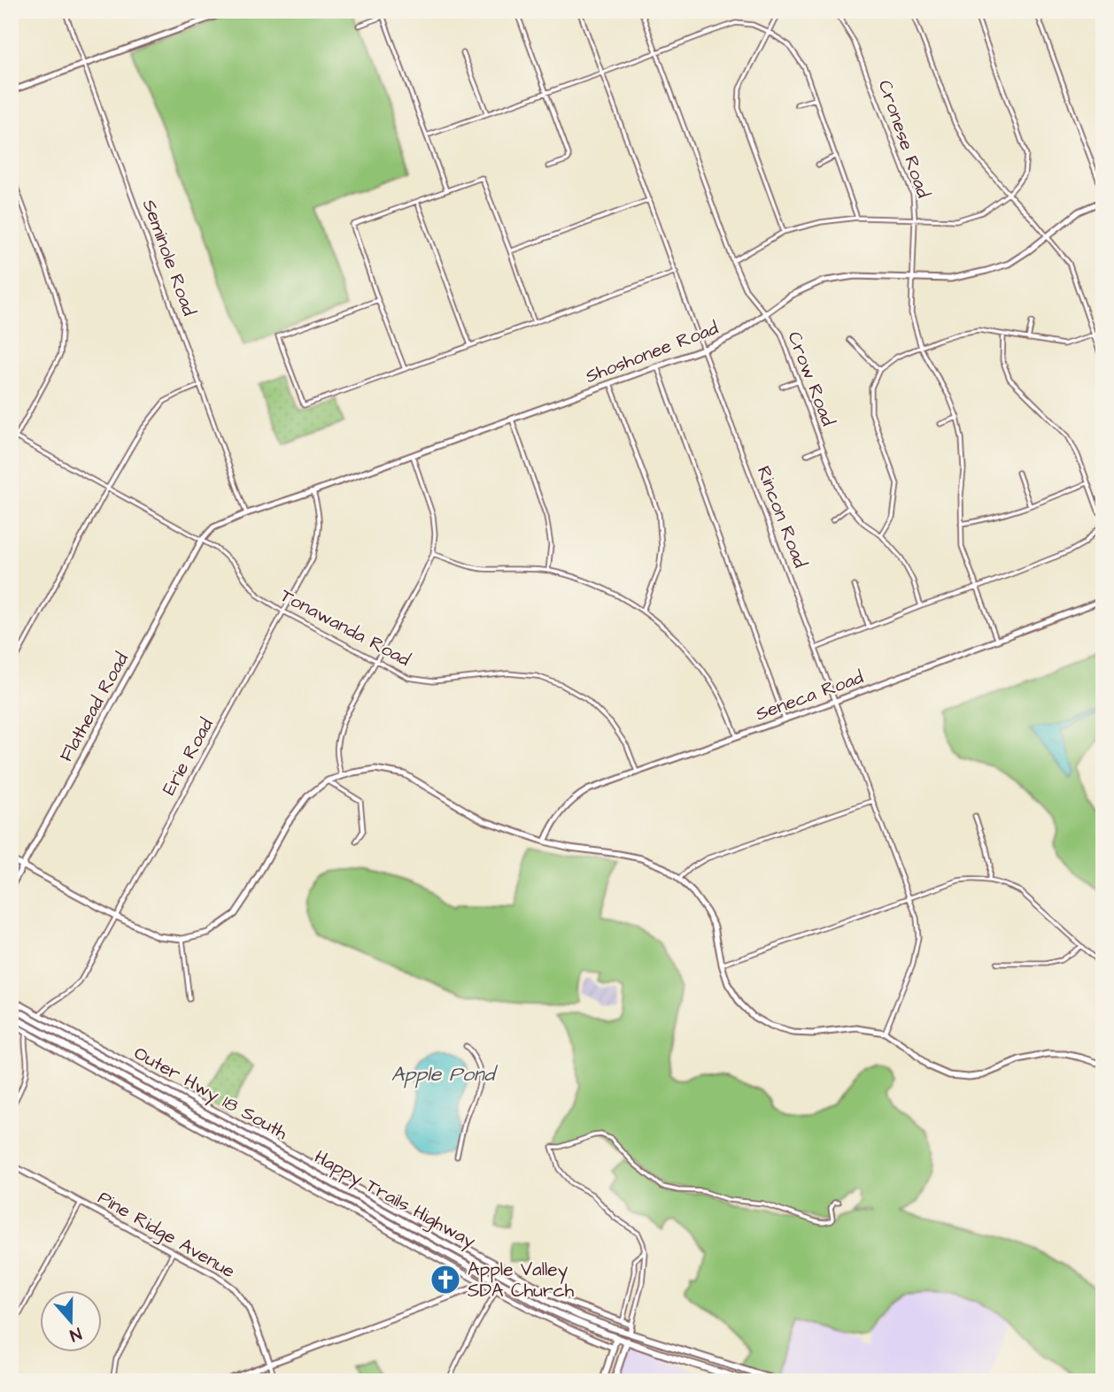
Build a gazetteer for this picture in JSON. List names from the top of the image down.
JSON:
{
  "streets": {
    "main road": ["Happy Trails Highway"],
    "street": [
      "Cronese Road",
      "Seminole Road",
      "Shoshonee Road",
      "Crow Road",
      "Rincon Road",
      "Tonawanda Road",
      "Seneca Road",
      "Flathead Road",
      "Erie Road",
      "Outer Hwy 18 South",
      "Pine Ridge Avenue"
    ]
  },
  "crossings": [
    ["Cronese Road", "Shoshonee Road"],
    ["Cronese Road", "Seneca Road"],
    ["Seminole Road", "Shoshonee Road"],
    ["Shoshonee Road", "Crow Road"],
    ["Shoshonee Road", "Rincon Road"],
    ["Shoshonee Road", "Tonawanda Road"],
    ["Shoshonee Road", "Flathead Road"],
    ["Shoshonee Road", "Erie Road"],
    ["Rincon Road", "Seneca Road"],
    ["Tonawanda Road", "Seneca Road"],
    ["Tonawanda Road", "Flathead Road"],
    ["Tonawanda Road", "Erie Road"],
    ["Erie Road", "Outer Hwy 18 South"]
  ],
  "water": ["Apple Pond"],
  "places": {
    "church": ["Apple Valley SDA Church"]
  },
  "north": "bottom"
}
